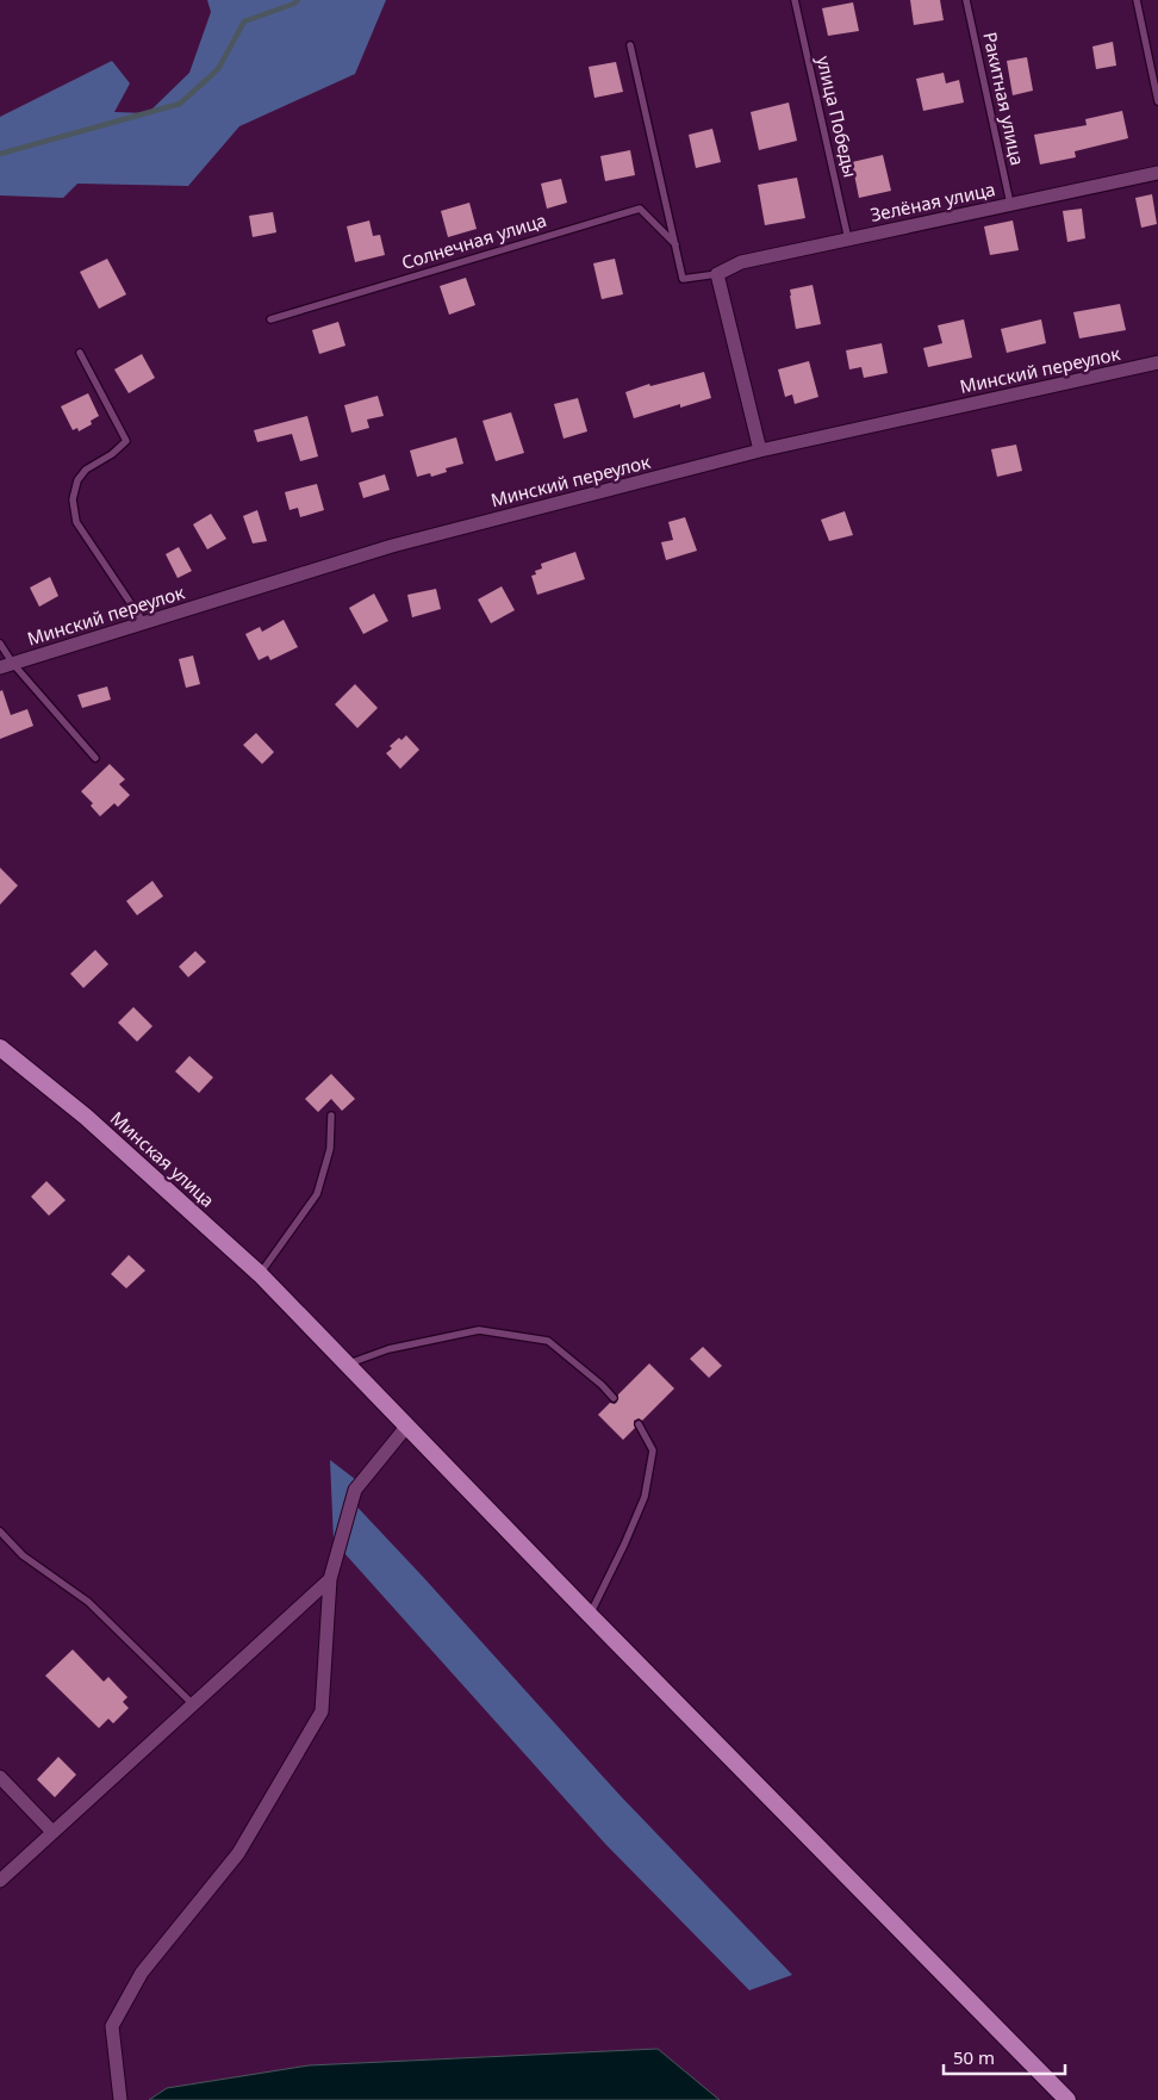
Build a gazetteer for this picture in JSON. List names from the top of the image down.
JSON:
{
  "streets": {
    "main road": ["Минская улица"],
    "street": ["Зелёная улица", "Минский переулок"],
    "lane": ["Ракитная улица", "улица Победы", "Солнечная улица"]
  },
  "crossings": [
    ["Ракитная улица", "Зелёная улица"],
    ["улица Победы", "Зелёная улица"]
  ],
  "scale_bar": "50 m"
}
